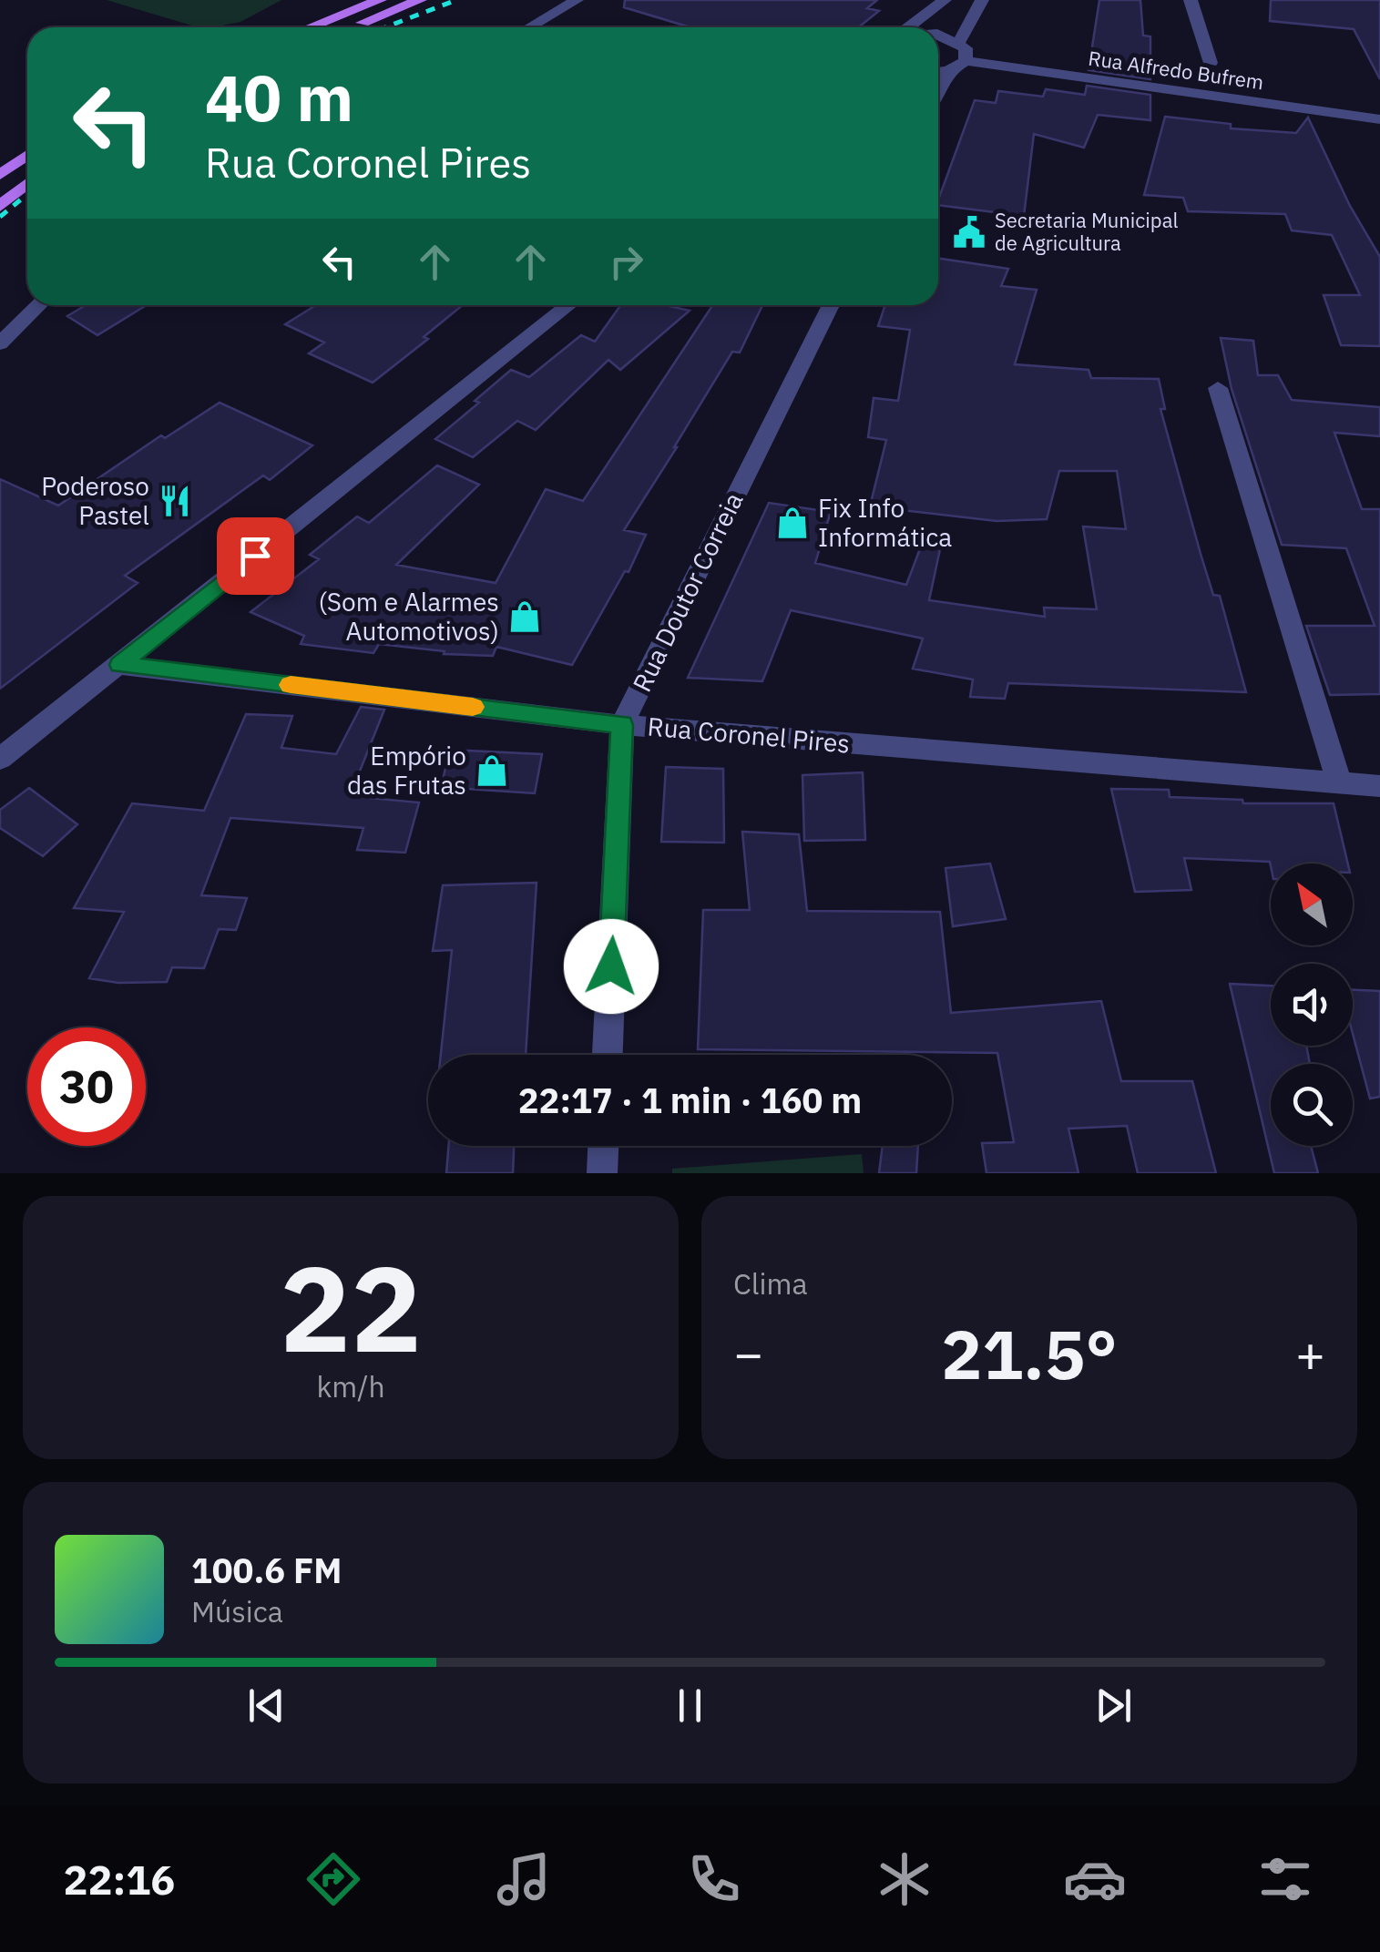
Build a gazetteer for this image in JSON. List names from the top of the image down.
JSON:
{
  "streets": {
    "street": ["Rua Alfredo Bufrem", "Rua Doutor Correia", "Rua Coronel Pires"]
  },
  "crossings": [
    ["Rua Doutor Correia", "Rua Coronel Pires"]
  ],
  "places": {
    "public building": ["Secretaria Municipal de Agricultura"],
    "restaurant": ["Poderoso Pastel"],
    "shop": ["Fix Info Informática", "(Som e Alarmes Automotivos)", "Empório das Frutas"]
  },
  "north": "top left",
  "page": {
    "turn": ["40 m", "Rua Coronel Pires"],
    "limit": "30",
    "trip": "22:17 · 1 min · 160 m",
    "tile": [
      ["22", "km/h"],
      "Clima"
    ],
    "heat": ["−", "21.5°", "+"],
    "song": ["100.6 FM", "Música"],
    "tabs": "22:16"
  }
}
